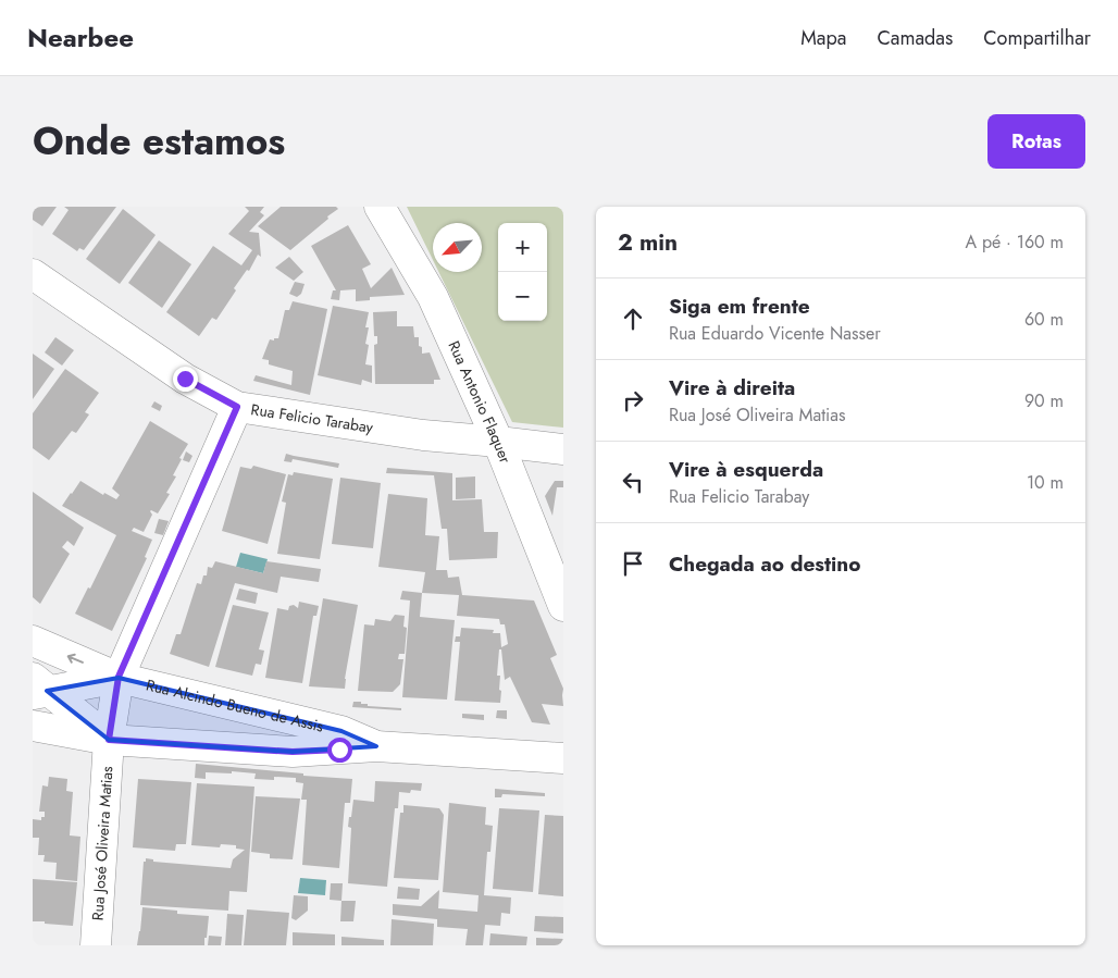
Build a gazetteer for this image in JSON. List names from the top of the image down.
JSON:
{
  "streets": {
    "street": [
      "Rua Antonio Flaquer",
      "Rua Felicio Tarabay",
      "Rua Alcindo Bueno de Assis",
      "Rua José Oliveira Matias"
    ]
  },
  "crossings": [
    ["Rua Antonio Flaquer", "Rua Felicio Tarabay"],
    ["Rua Felicio Tarabay", "Rua José Oliveira Matias"],
    ["Rua Alcindo Bueno de Assis", "Rua José Oliveira Matias"]
  ],
  "north": "bottom left",
  "page": {
    "header": "Nearbee",
    "nav": ["Mapa", "Camadas", "Compartilhar"],
    "title": "Onde estamos",
    "buttons": "Rotas",
    "heading": ["2 min", "A pé · 160 m"],
    "map_buttons": ["+", "−"],
    "list": [
      ["Siga em frente", "Rua Eduardo Vicente Nasser", "60 m"],
      ["Vire à direita", "Rua José Oliveira Matias", "90 m"],
      ["Vire à esquerda", "Rua Felicio Tarabay", "10 m"],
      "Chegada ao destino"
    ]
  }
}
